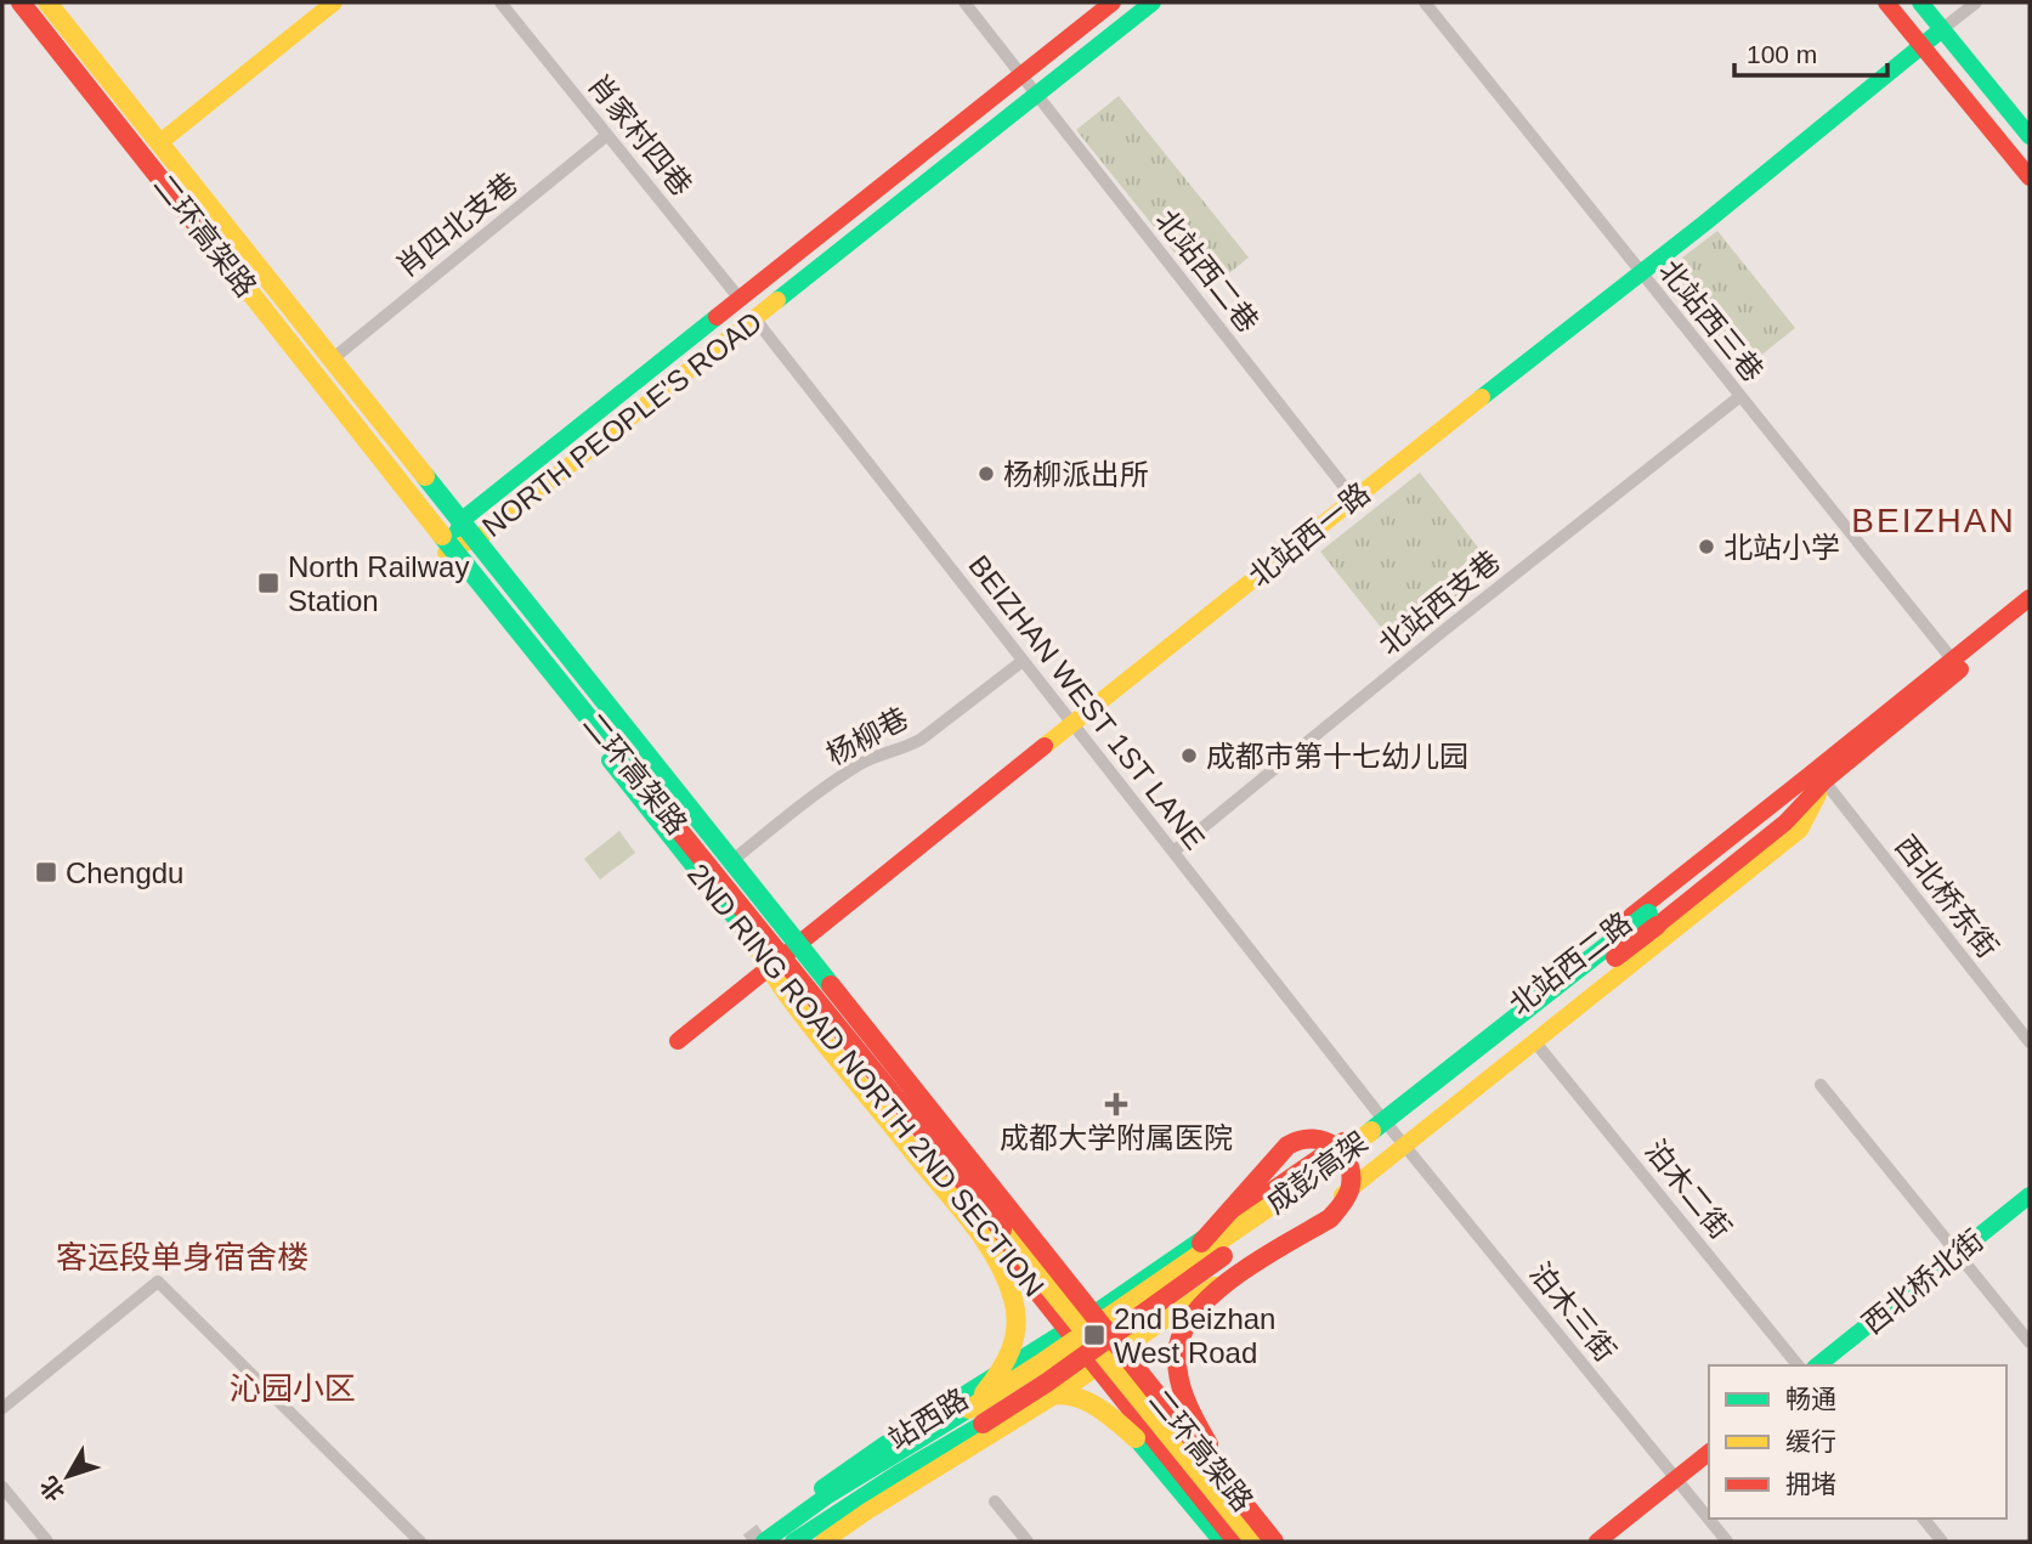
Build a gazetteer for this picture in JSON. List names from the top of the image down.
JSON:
{
  "streets": {
    "main road": [
      "二环高架路",
      "NORTH PEOPLE'S ROAD",
      "北站西一路",
      "北站西二路",
      "2ND RING ROAD NORTH 2ND SECTION",
      "成彭高架",
      "西北桥北街",
      "站西路"
    ],
    "street": [
      "肖家村四巷",
      "肖四北支巷",
      "北站西二巷",
      "北站西三巷",
      "北站西支巷",
      "BEIZHAN WEST 1ST LANE",
      "杨柳巷",
      "西北桥东街",
      "泊木二街",
      "泊木三街"
    ]
  },
  "crossings": [
    ["肖家村四巷", "肖四北支巷"],
    ["肖家村四巷", "NORTH PEOPLE'S ROAD"],
    ["肖四北支巷", "2ND RING ROAD NORTH 2ND SECTION"],
    ["二环高架路", "2ND RING ROAD NORTH 2ND SECTION"],
    ["北站西二巷", "NORTH PEOPLE'S ROAD"],
    ["北站西二巷", "北站西一路"],
    ["北站西三巷", "北站西一路"],
    ["北站西三巷", "北站西支巷"],
    ["北站西三巷", "北站西二路"],
    ["NORTH PEOPLE'S ROAD", "BEIZHAN WEST 1ST LANE"],
    ["NORTH PEOPLE'S ROAD", "2ND RING ROAD NORTH 2ND SECTION"],
    ["北站西一路", "BEIZHAN WEST 1ST LANE"],
    ["北站西一路", "2ND RING ROAD NORTH 2ND SECTION"],
    ["北站西支巷", "BEIZHAN WEST 1ST LANE"],
    ["BEIZHAN WEST 1ST LANE", "杨柳巷"],
    ["BEIZHAN WEST 1ST LANE", "北站西二路"],
    ["BEIZHAN WEST 1ST LANE", "泊木三街"],
    ["杨柳巷", "2ND RING ROAD NORTH 2ND SECTION"],
    ["西北桥东街", "北站西二路"],
    ["北站西二路", "2ND RING ROAD NORTH 2ND SECTION"],
    ["北站西二路", "泊木二街"],
    ["北站西二路", "泊木三街"],
    ["北站西二路", "站西路"],
    ["2ND RING ROAD NORTH 2ND SECTION", "站西路"]
  ],
  "districts": ["BEIZHAN", "客运段单身宿舍楼", "沁园小区"],
  "places": {
    "other": ["杨柳派出所", "北站小学", "成都市第十七幼儿园"],
    "transit": ["North Railway Station", "Chengdu", "2nd Beizhan West Road"],
    "health": ["成都大学附属医院"]
  },
  "legend": ["畅通", "缓行", "拥堵"],
  "scale_bar": "100 m",
  "north": "bottom left"
}
